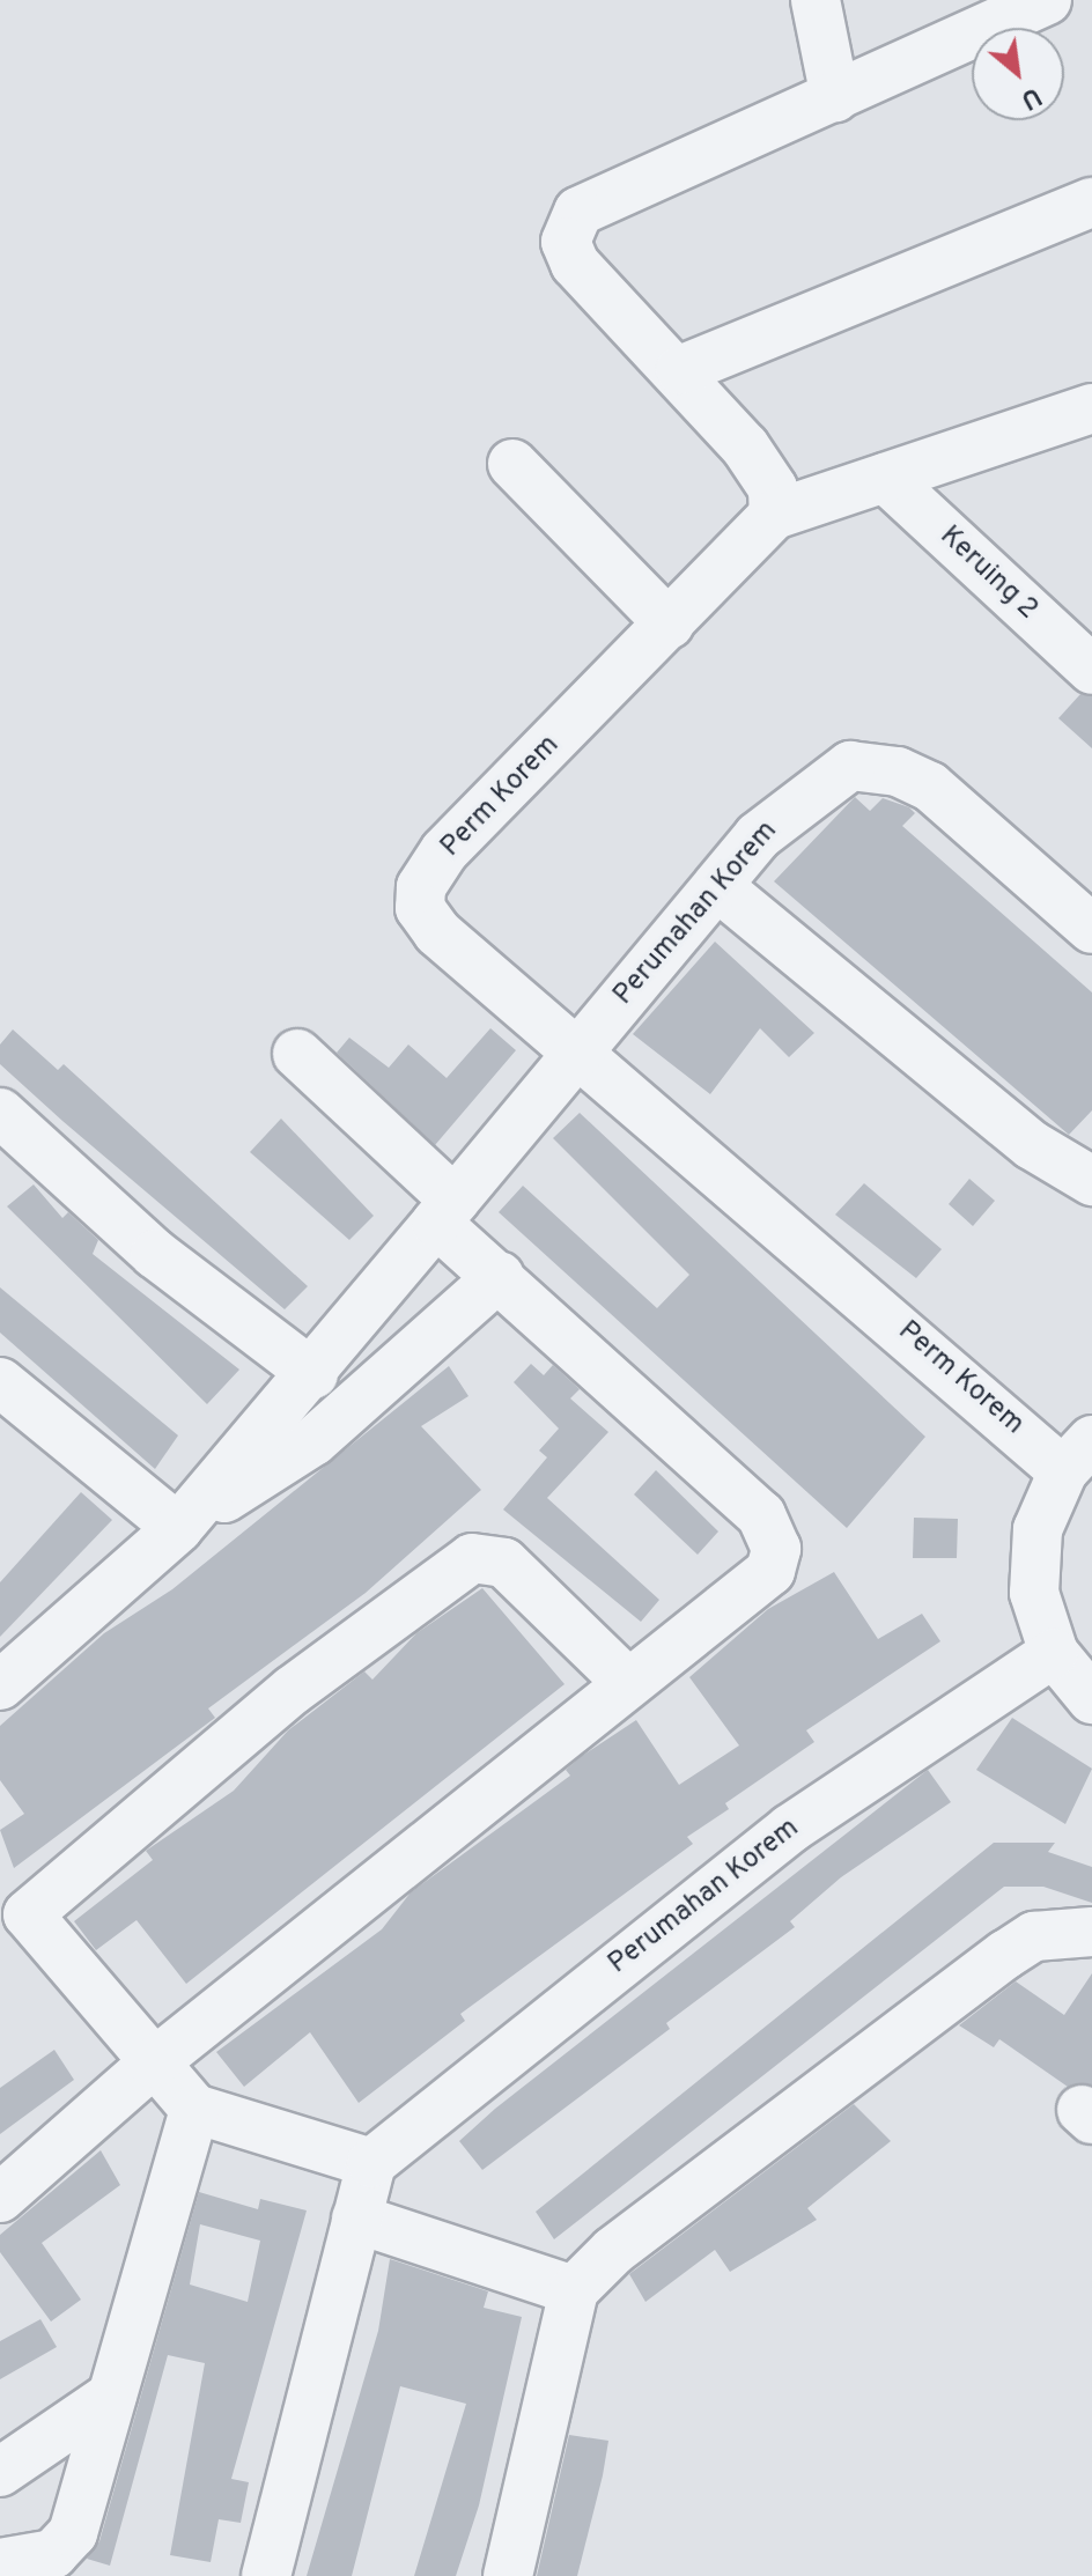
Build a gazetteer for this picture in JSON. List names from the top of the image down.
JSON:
{
  "streets": {
    "street": ["Keruing 2", "Perm Korem", "Perumahan Korem"]
  },
  "crossings": [
    ["Perm Korem", "Perumahan Korem"]
  ],
  "north": "bottom right"
}
